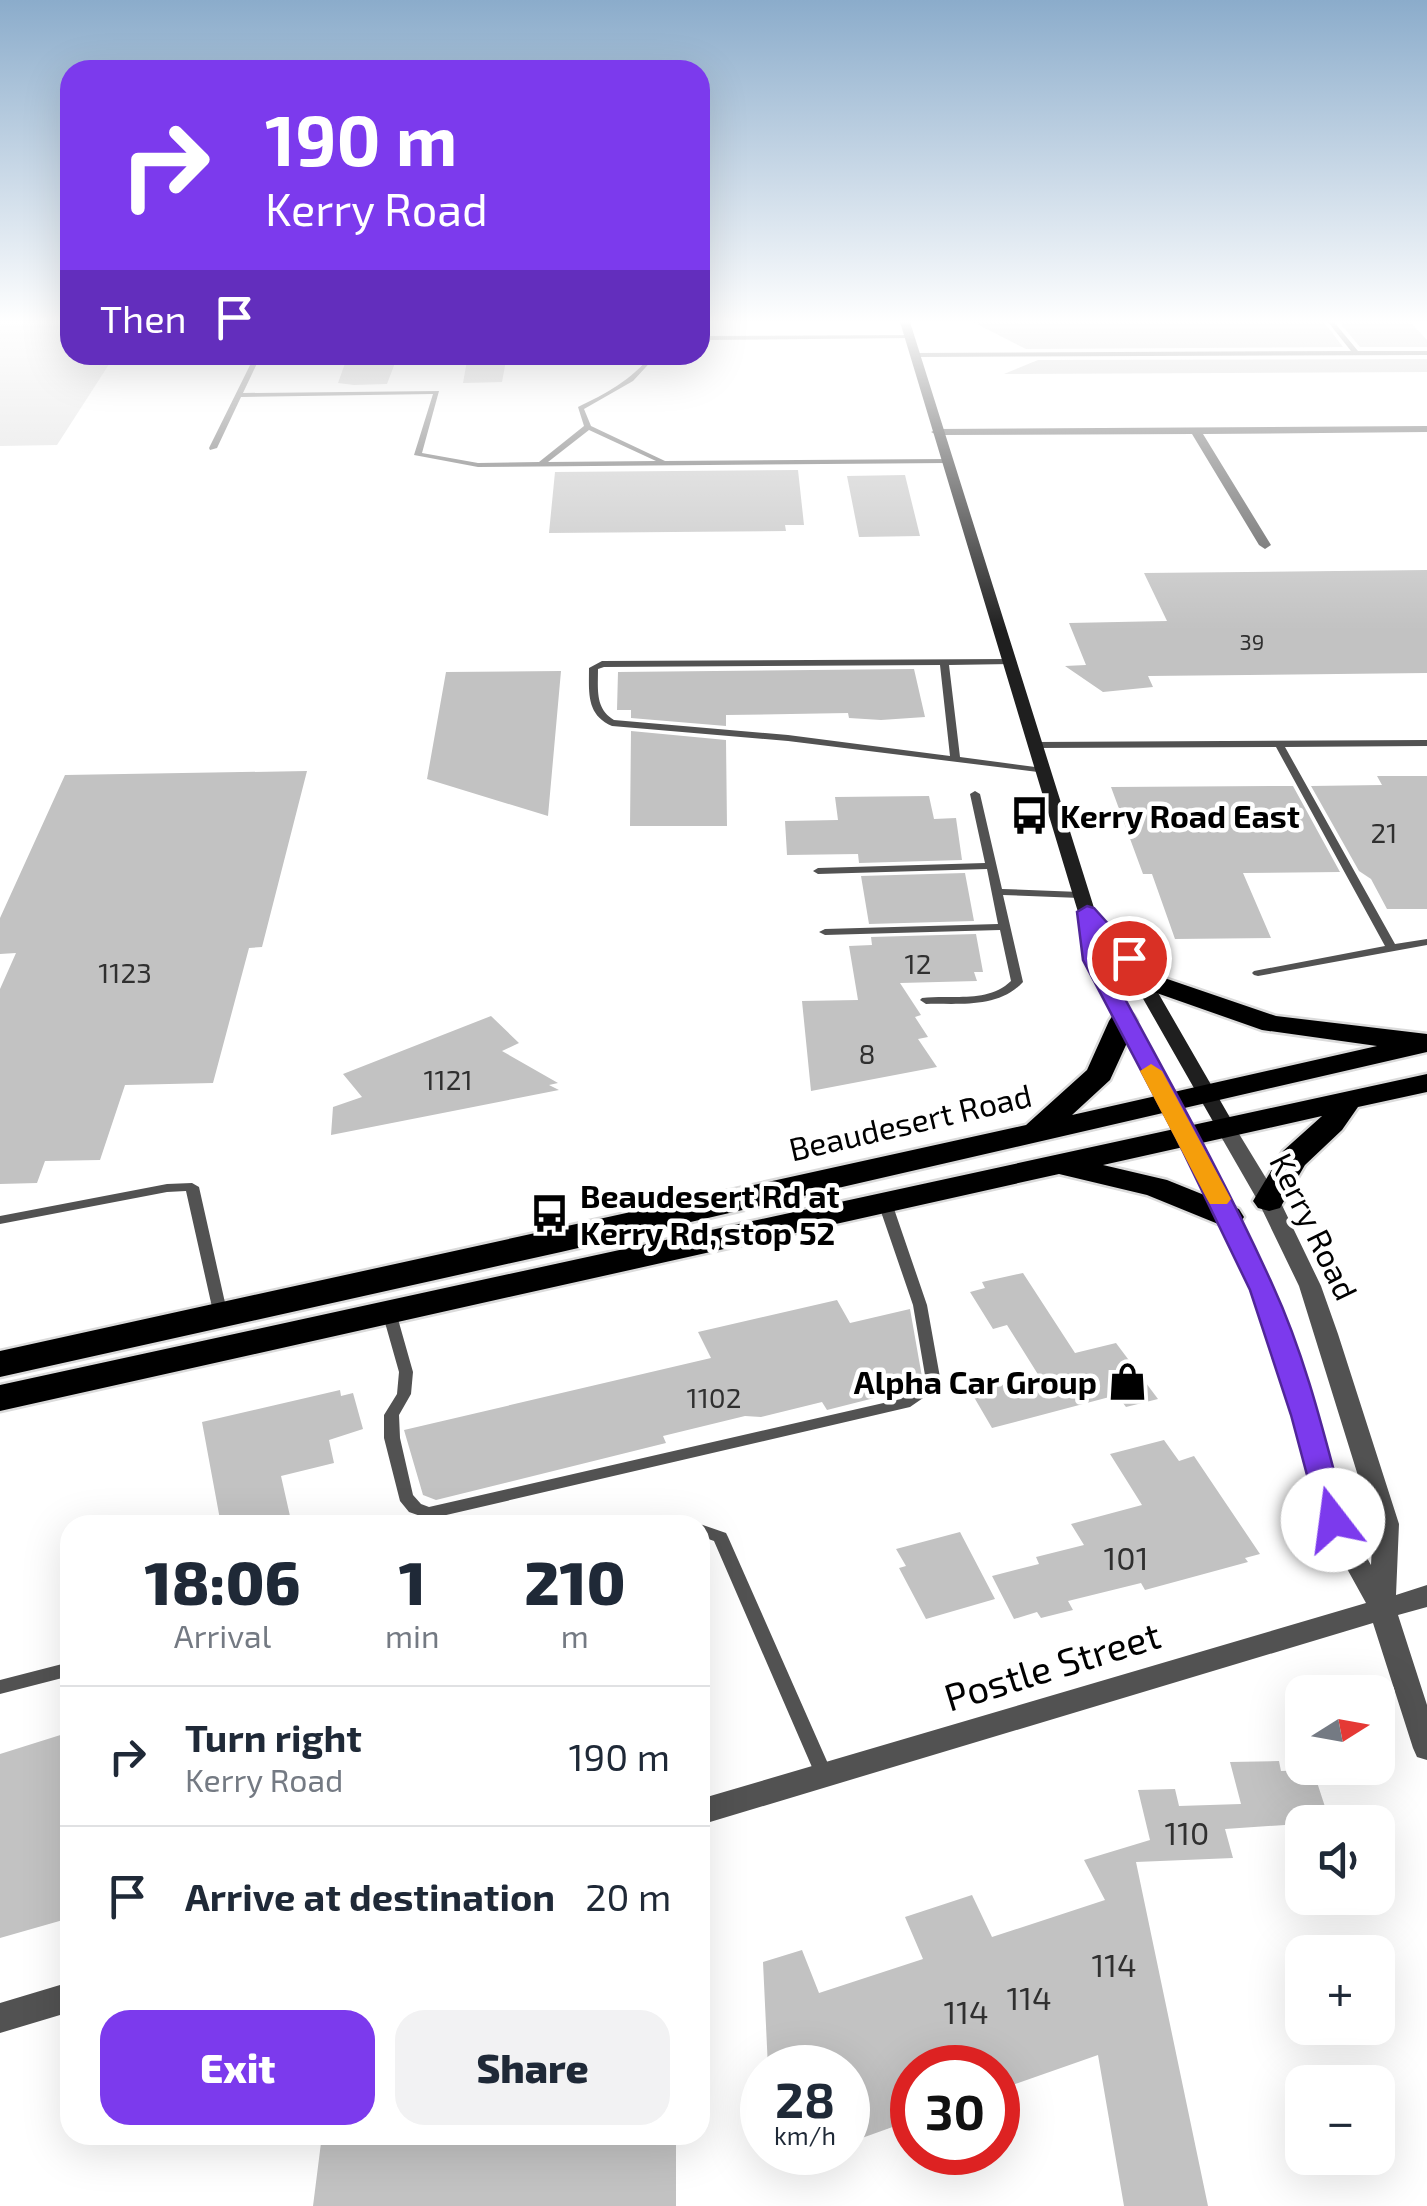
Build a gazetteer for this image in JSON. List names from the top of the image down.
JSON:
{
  "streets": {
    "highway": ["Beaudesert Road"],
    "street": ["Kerry Road", "Postle Street"]
  },
  "crossings": [
    ["Beaudesert Road", "Kerry Road"],
    ["Kerry Road", "Postle Street"]
  ],
  "places": {
    "bus stop": ["Kerry Road East", "Beaudesert Rd at Kerry Rd, stop 52"],
    "shop": ["Alpha Car Group"]
  },
  "house_numbers": [
    "39",
    "21",
    "12",
    "1123",
    "8",
    "1121",
    "1102",
    "101",
    "110",
    "114",
    "114",
    "114"
  ],
  "north": "right",
  "page": {
    "turn": ["190 m", "Kerry Road"],
    "then": "Then",
    "eta": [
      "18:06",
      "Arrival",
      "1",
      "min",
      "210",
      "m"
    ],
    "map_buttons": ["+", "−"],
    "list": [
      {
        "name": "Turn right",
        "note": "Kerry Road",
        "value": "190 m"
      },
      {
        "name": "Arrive at destination",
        "value": "20 m"
      }
    ],
    "buttons": ["Exit", "Share"],
    "speed": "28 km/h",
    "limit": "30"
  }
}
